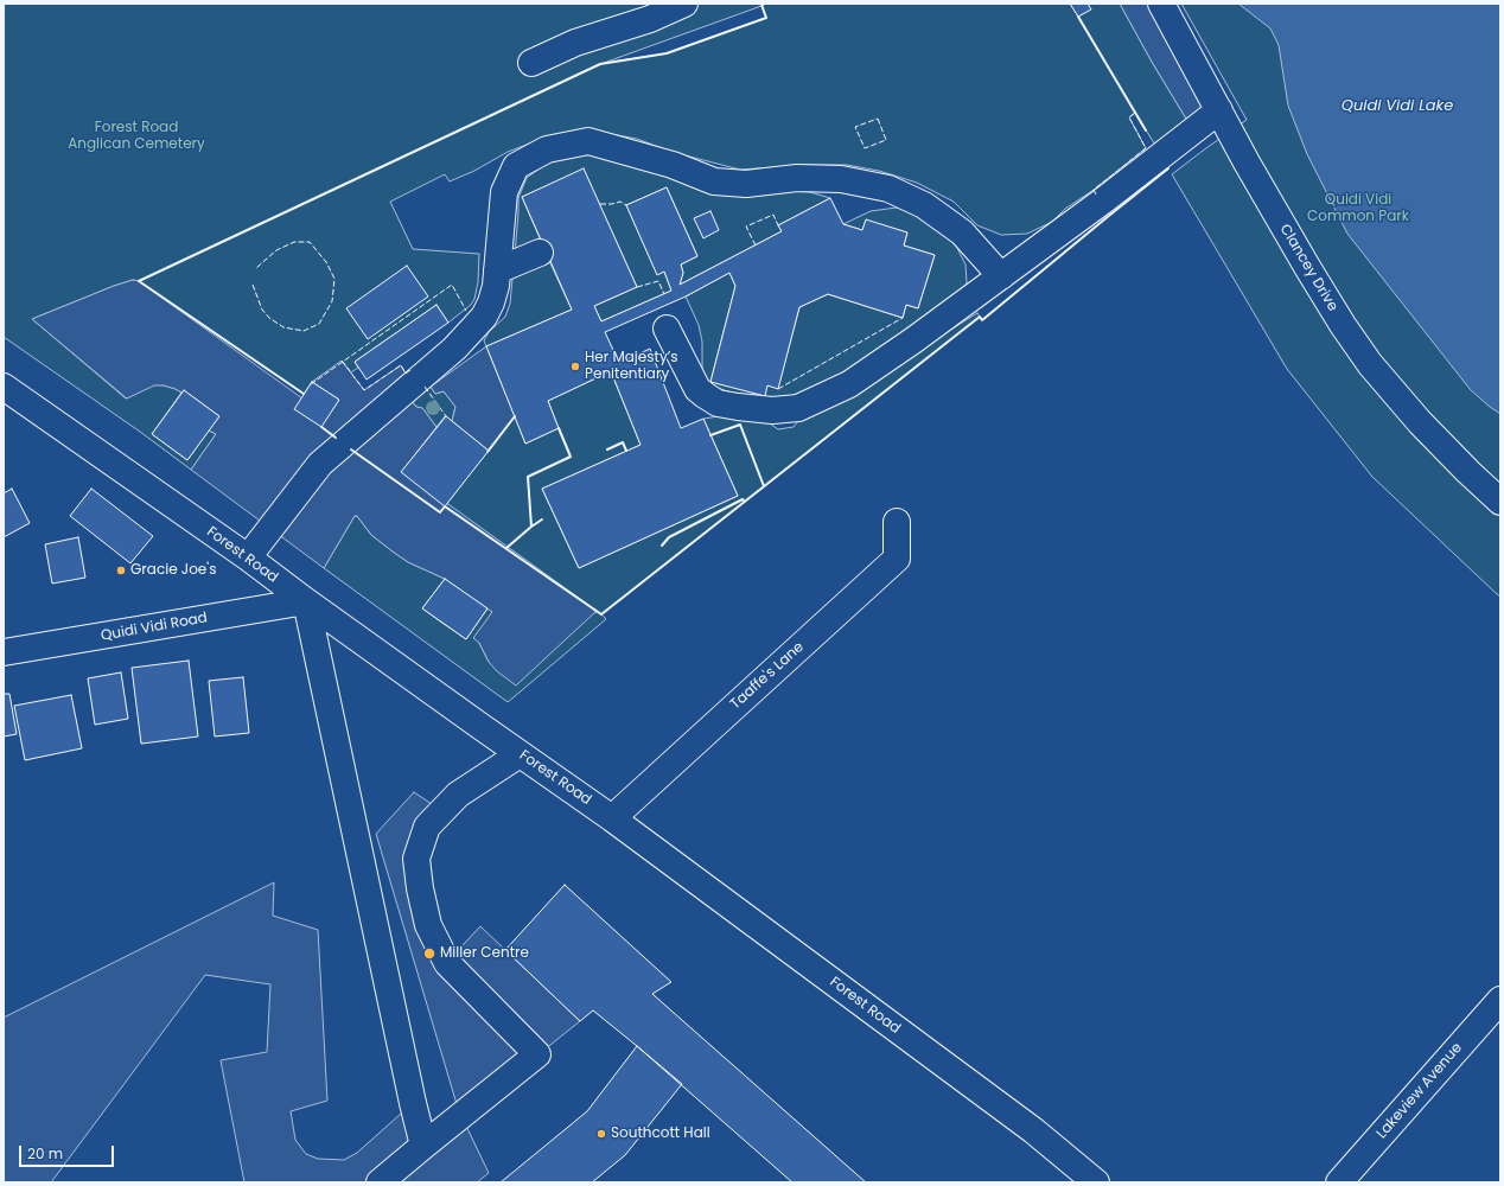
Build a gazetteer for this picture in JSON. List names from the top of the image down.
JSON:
{
  "streets": {
    "street": [
      "Clancey Drive",
      "Forest Road",
      "Quidi Vidi Road",
      "Taaffe's Lane",
      "Lakeview Avenue"
    ]
  },
  "crossings": [
    ["Forest Road", "Quidi Vidi Road"],
    ["Forest Road", "Taaffe's Lane"]
  ],
  "water": ["Quidi Vidi Lake"],
  "parks": ["Forest Road Anglican Cemetery", "Quidi Vidi Common Park"],
  "places": [
    "Her Majesty’s Penitentiary",
    "Gracie Joe's",
    "Miller Centre",
    "Southcott Hall"
  ],
  "scale_bar": "20 m"
}
